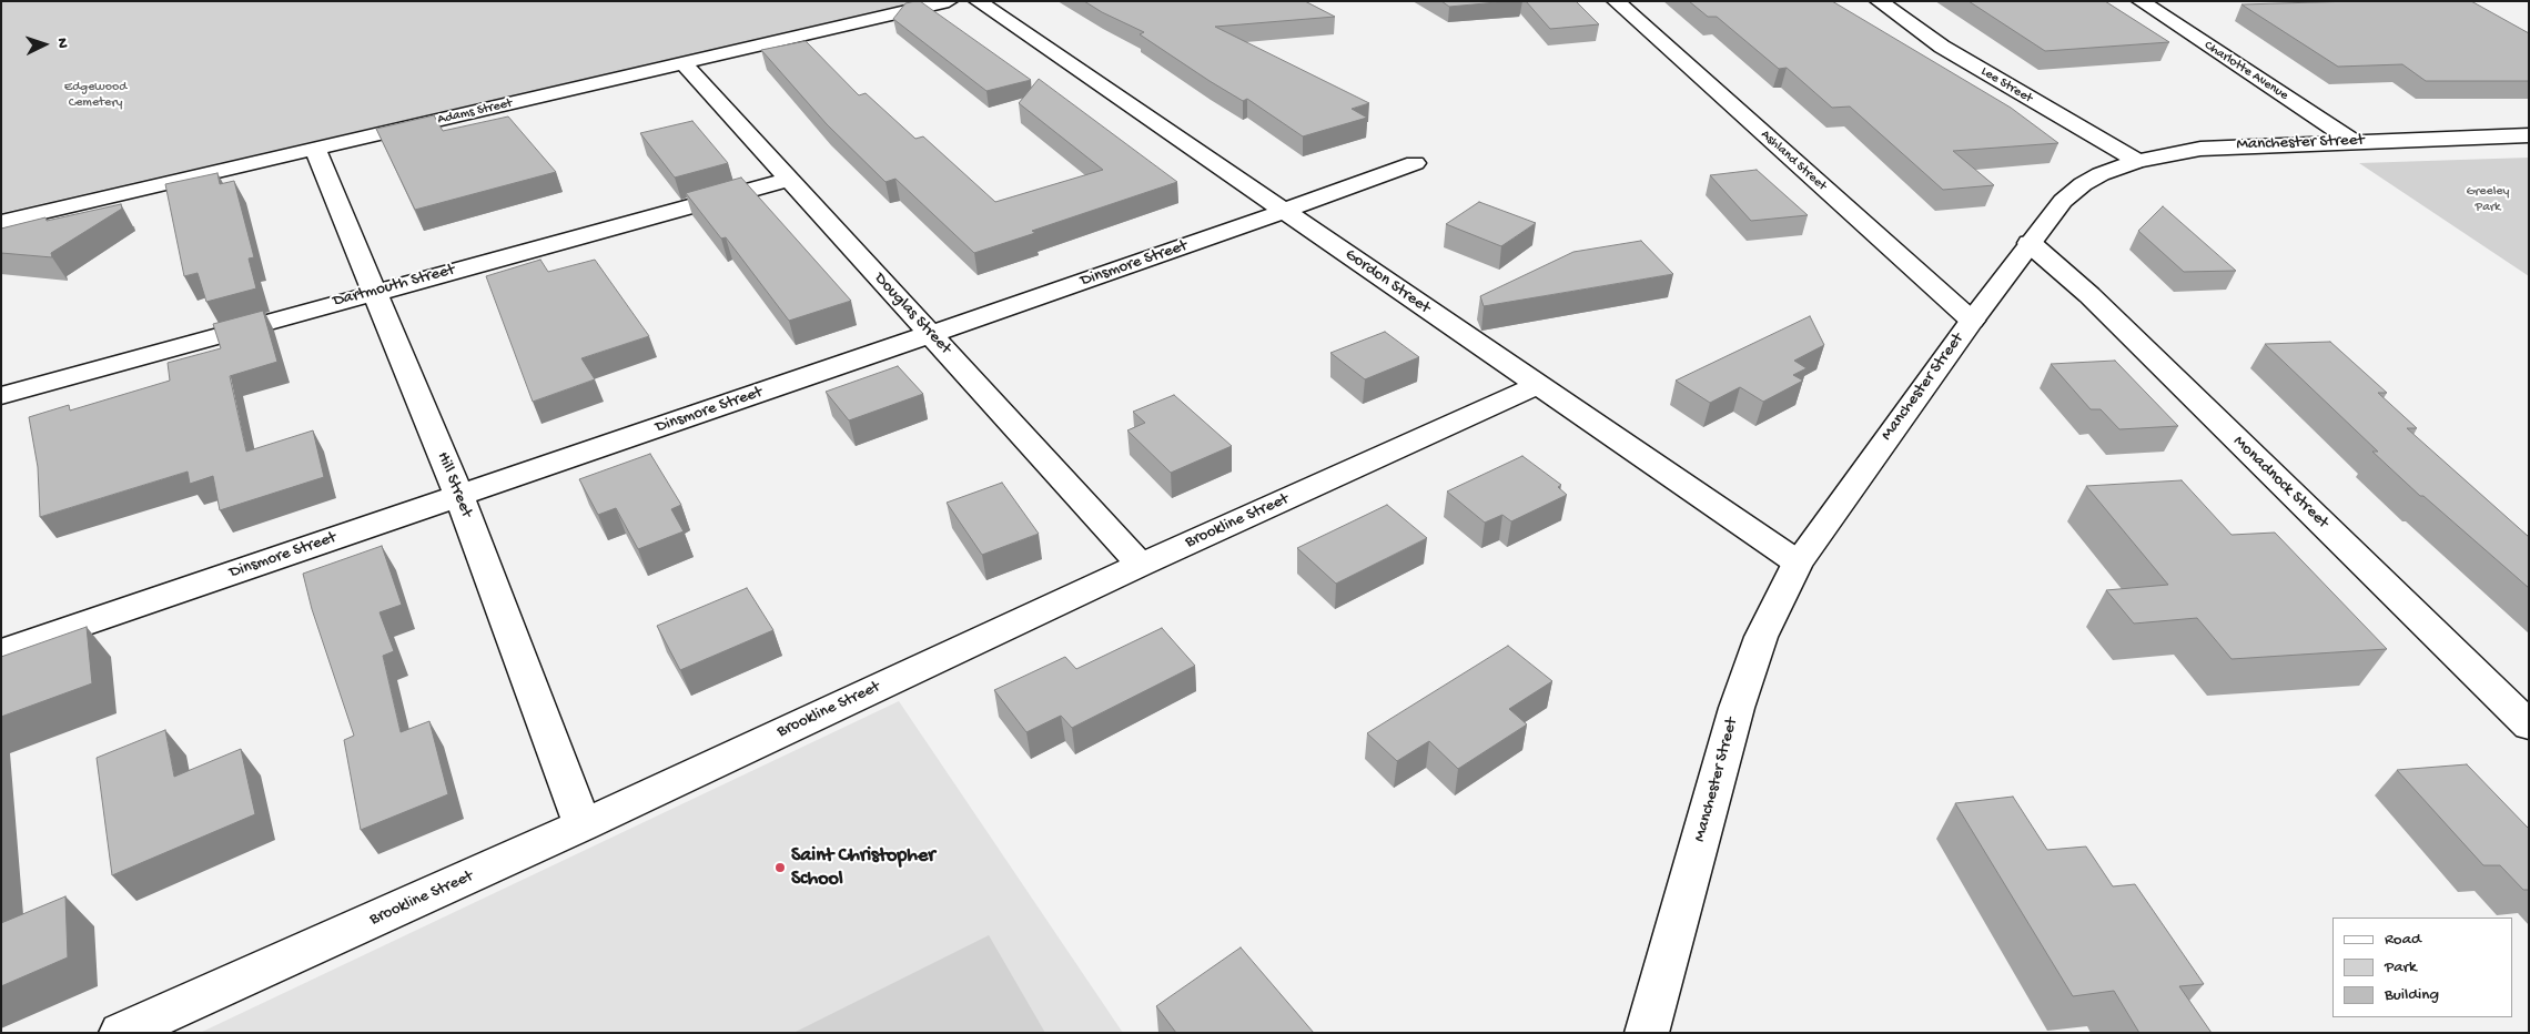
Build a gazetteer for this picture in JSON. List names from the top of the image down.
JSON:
{
  "streets": {
    "street": [
      "Charlotte Avenue",
      "Lee Street",
      "Adams Street",
      "Manchester Street",
      "Ashland Street",
      "Dinsmore Street",
      "Gordon Street",
      "Dartmouth Street",
      "Douglas Street",
      "Monadnock Street",
      "Hill Street",
      "Brookline Street"
    ]
  },
  "crossings": [
    ["Charlotte Avenue", "Manchester Street"],
    ["Lee Street", "Manchester Street"],
    ["Adams Street", "Douglas Street"],
    ["Adams Street", "Hill Street"],
    ["Manchester Street", "Ashland Street"],
    ["Manchester Street", "Gordon Street"],
    ["Manchester Street", "Monadnock Street"],
    ["Dinsmore Street", "Gordon Street"],
    ["Dinsmore Street", "Douglas Street"],
    ["Dinsmore Street", "Hill Street"],
    ["Gordon Street", "Brookline Street"],
    ["Dartmouth Street", "Douglas Street"],
    ["Dartmouth Street", "Hill Street"],
    ["Douglas Street", "Brookline Street"],
    ["Hill Street", "Brookline Street"]
  ],
  "parks": ["Edgewood Cemetery", "Greeley Park"],
  "places": ["Saint Christopher School"],
  "legend": ["Road", "Park", "Building"],
  "north": "right"
}
